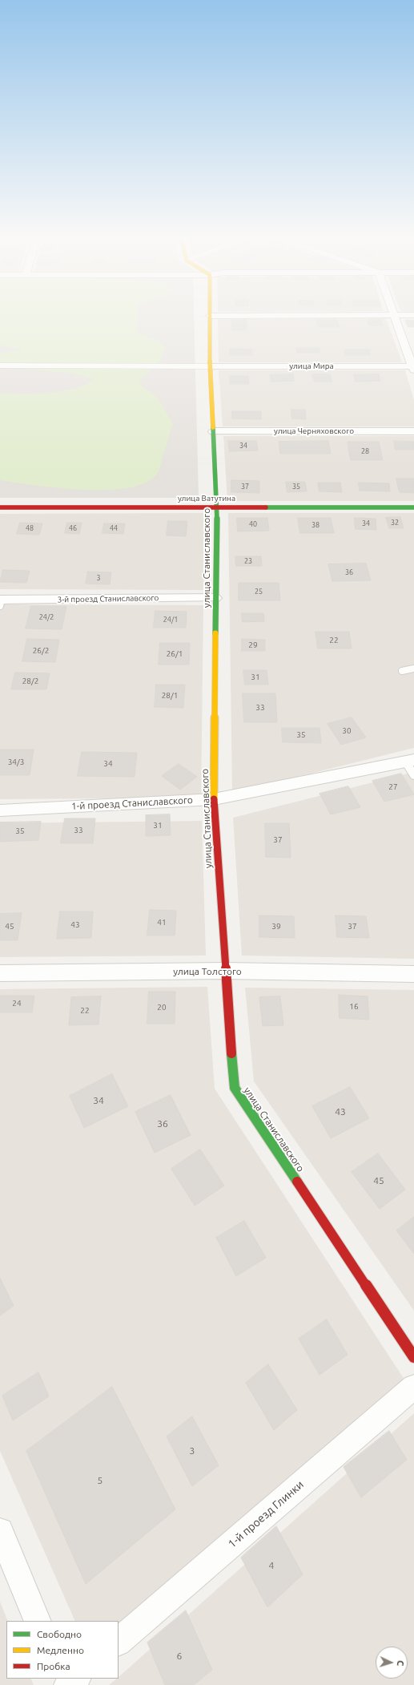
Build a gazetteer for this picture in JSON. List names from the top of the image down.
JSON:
{
  "streets": {
    "street": [
      "улица Мира",
      "улица Черняховского",
      "улица Ватутина",
      "улица Станиславского",
      "3-й проезд Станиславского",
      "1-й проезд Станиславского",
      "улица Толстого",
      "1-й проезд Глинки"
    ]
  },
  "crossings": [
    ["улица Мира", "улица Станиславского"],
    ["улица Черняховского", "улица Станиславского"],
    ["улица Ватутина", "улица Станиславского"],
    ["улица Станиславского", "3-й проезд Станиславского"],
    ["улица Станиславского", "1-й проезд Станиславского"],
    ["улица Станиславского", "улица Толстого"]
  ],
  "house_numbers": [
    "34",
    "28",
    "37",
    "35",
    "32",
    "34",
    "40",
    "38",
    "48",
    "46",
    "44",
    "23",
    "36",
    "3",
    "25",
    "24/2",
    "24/1",
    "22",
    "29",
    "26/2",
    "26/1",
    "31",
    "28/2",
    "28/1",
    "33",
    "30",
    "35",
    "34/3",
    "34",
    "27",
    "31",
    "33",
    "35",
    "37",
    "41",
    "43",
    "45",
    "39",
    "37",
    "24",
    "16",
    "20",
    "22",
    "34",
    "43",
    "36",
    "45",
    "3",
    "5",
    "4",
    "6"
  ],
  "legend": ["Свободно", "Медленно", "Пробка"],
  "north": "right"
}
